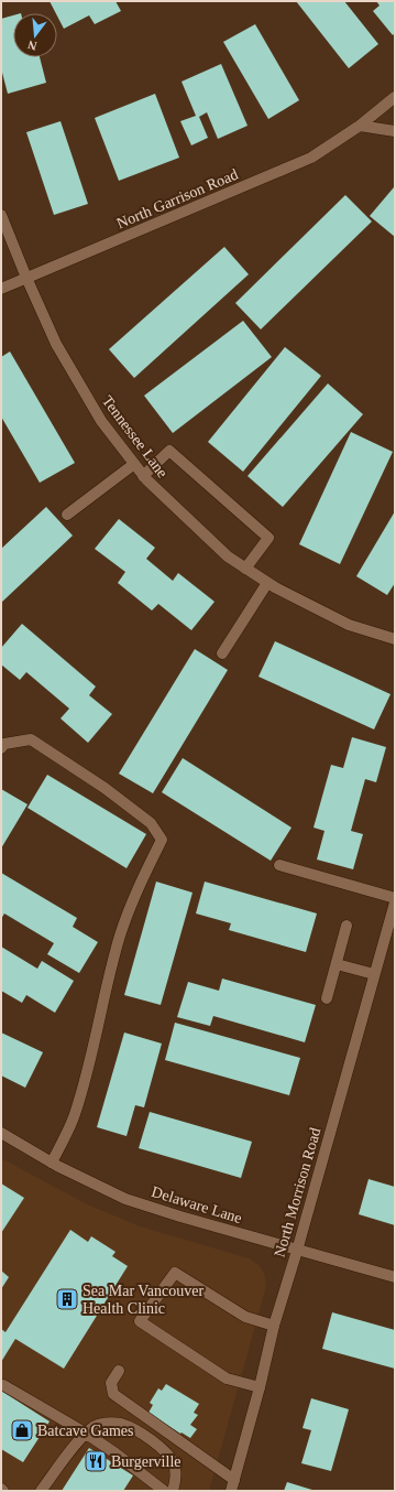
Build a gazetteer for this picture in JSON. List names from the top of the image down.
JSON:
{
  "streets": {
    "street": [
      "North Garrison Road",
      "Tennessee Lane",
      "North Morrison Road",
      "Delaware Lane"
    ]
  },
  "crossings": [
    ["North Garrison Road", "Tennessee Lane"],
    ["North Morrison Road", "Delaware Lane"]
  ],
  "places": {
    "building": ["Sea Mar Vancouver Health Clinic"],
    "shop": ["Batcave Games"],
    "restaurant": ["Burgerville"]
  },
  "north": "bottom"
}
